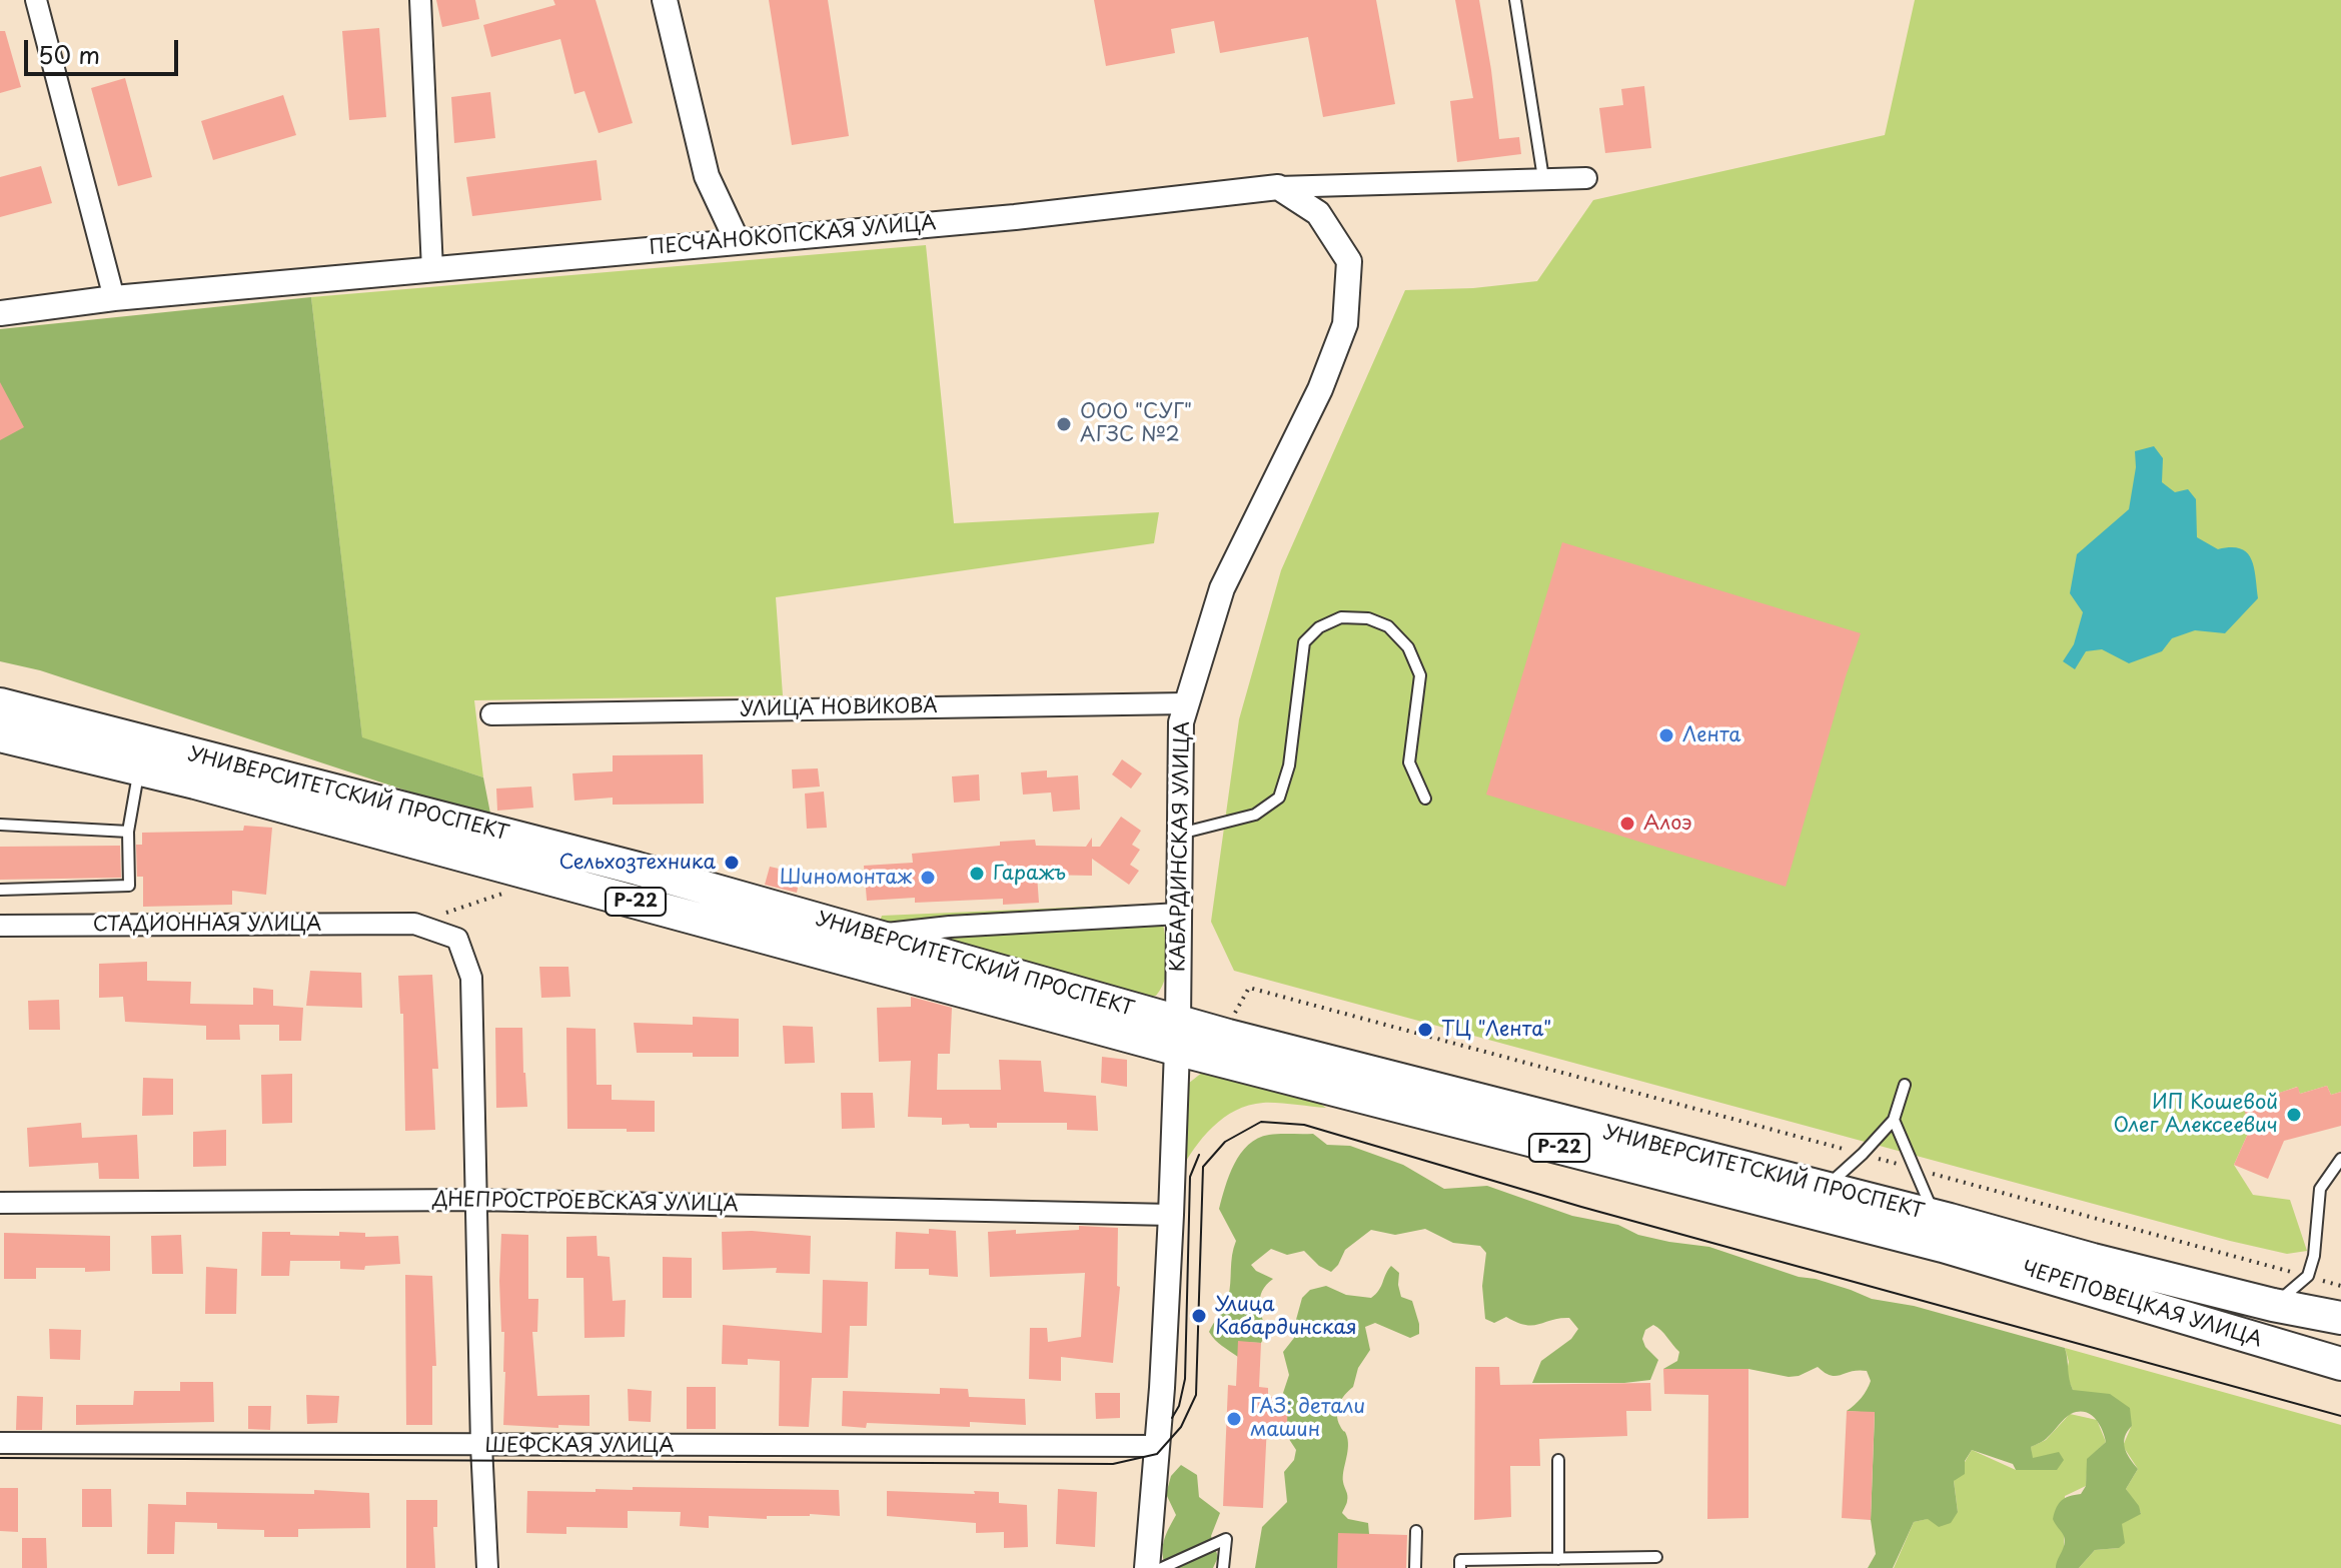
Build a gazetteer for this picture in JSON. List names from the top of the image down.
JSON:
{
  "streets": {
    "highway": ["УНИВЕРСИТЕТСКИЙ ПРОСПЕКТ", "Р-22", "ЧЕРЕПОВЕЦКАЯ УЛИЦА"],
    "street": [
      "ПЕСЧАНОКОПСКАЯ УЛИЦА",
      "УЛИЦА НОВИКОВА",
      "КАБАРДИНСКАЯ УЛИЦА",
      "СТАДИОННАЯ УЛИЦА",
      "ДНЕПРОСТРОЕВСКАЯ УЛИЦА",
      "ШЕФСКАЯ УЛИЦА"
    ]
  },
  "crossings": [
    ["ПЕСЧАНОКОПСКАЯ УЛИЦА", "КАБАРДИНСКАЯ УЛИЦА"],
    ["УЛИЦА НОВИКОВА", "КАБАРДИНСКАЯ УЛИЦА"],
    ["УНИВЕРСИТЕТСКИЙ ПРОСПЕКТ", "КАБАРДИНСКАЯ УЛИЦА"],
    ["УНИВЕРСИТЕТСКИЙ ПРОСПЕКТ", "ЧЕРЕПОВЕЦКАЯ УЛИЦА"],
    ["КАБАРДИНСКАЯ УЛИЦА", "ДНЕПРОСТРОЕВСКАЯ УЛИЦА"],
    ["КАБАРДИНСКАЯ УЛИЦА", "ШЕФСКАЯ УЛИЦА"],
    ["СТАДИОННАЯ УЛИЦА", "ДНЕПРОСТРОЕВСКАЯ УЛИЦА"]
  ],
  "places": [
    "ООО \"СУГ\" АГЗС №2",
    "Лента",
    "Алоэ",
    "Сельхозтехника",
    "Гаражъ",
    "Шиномонтаж",
    "ТЦ \"Лента\"",
    "ИП Кошевой Олег Алексеевич",
    "Улица Кабардинская",
    "ГАЗ: детали машин"
  ],
  "scale_bar": "50 m"
}
